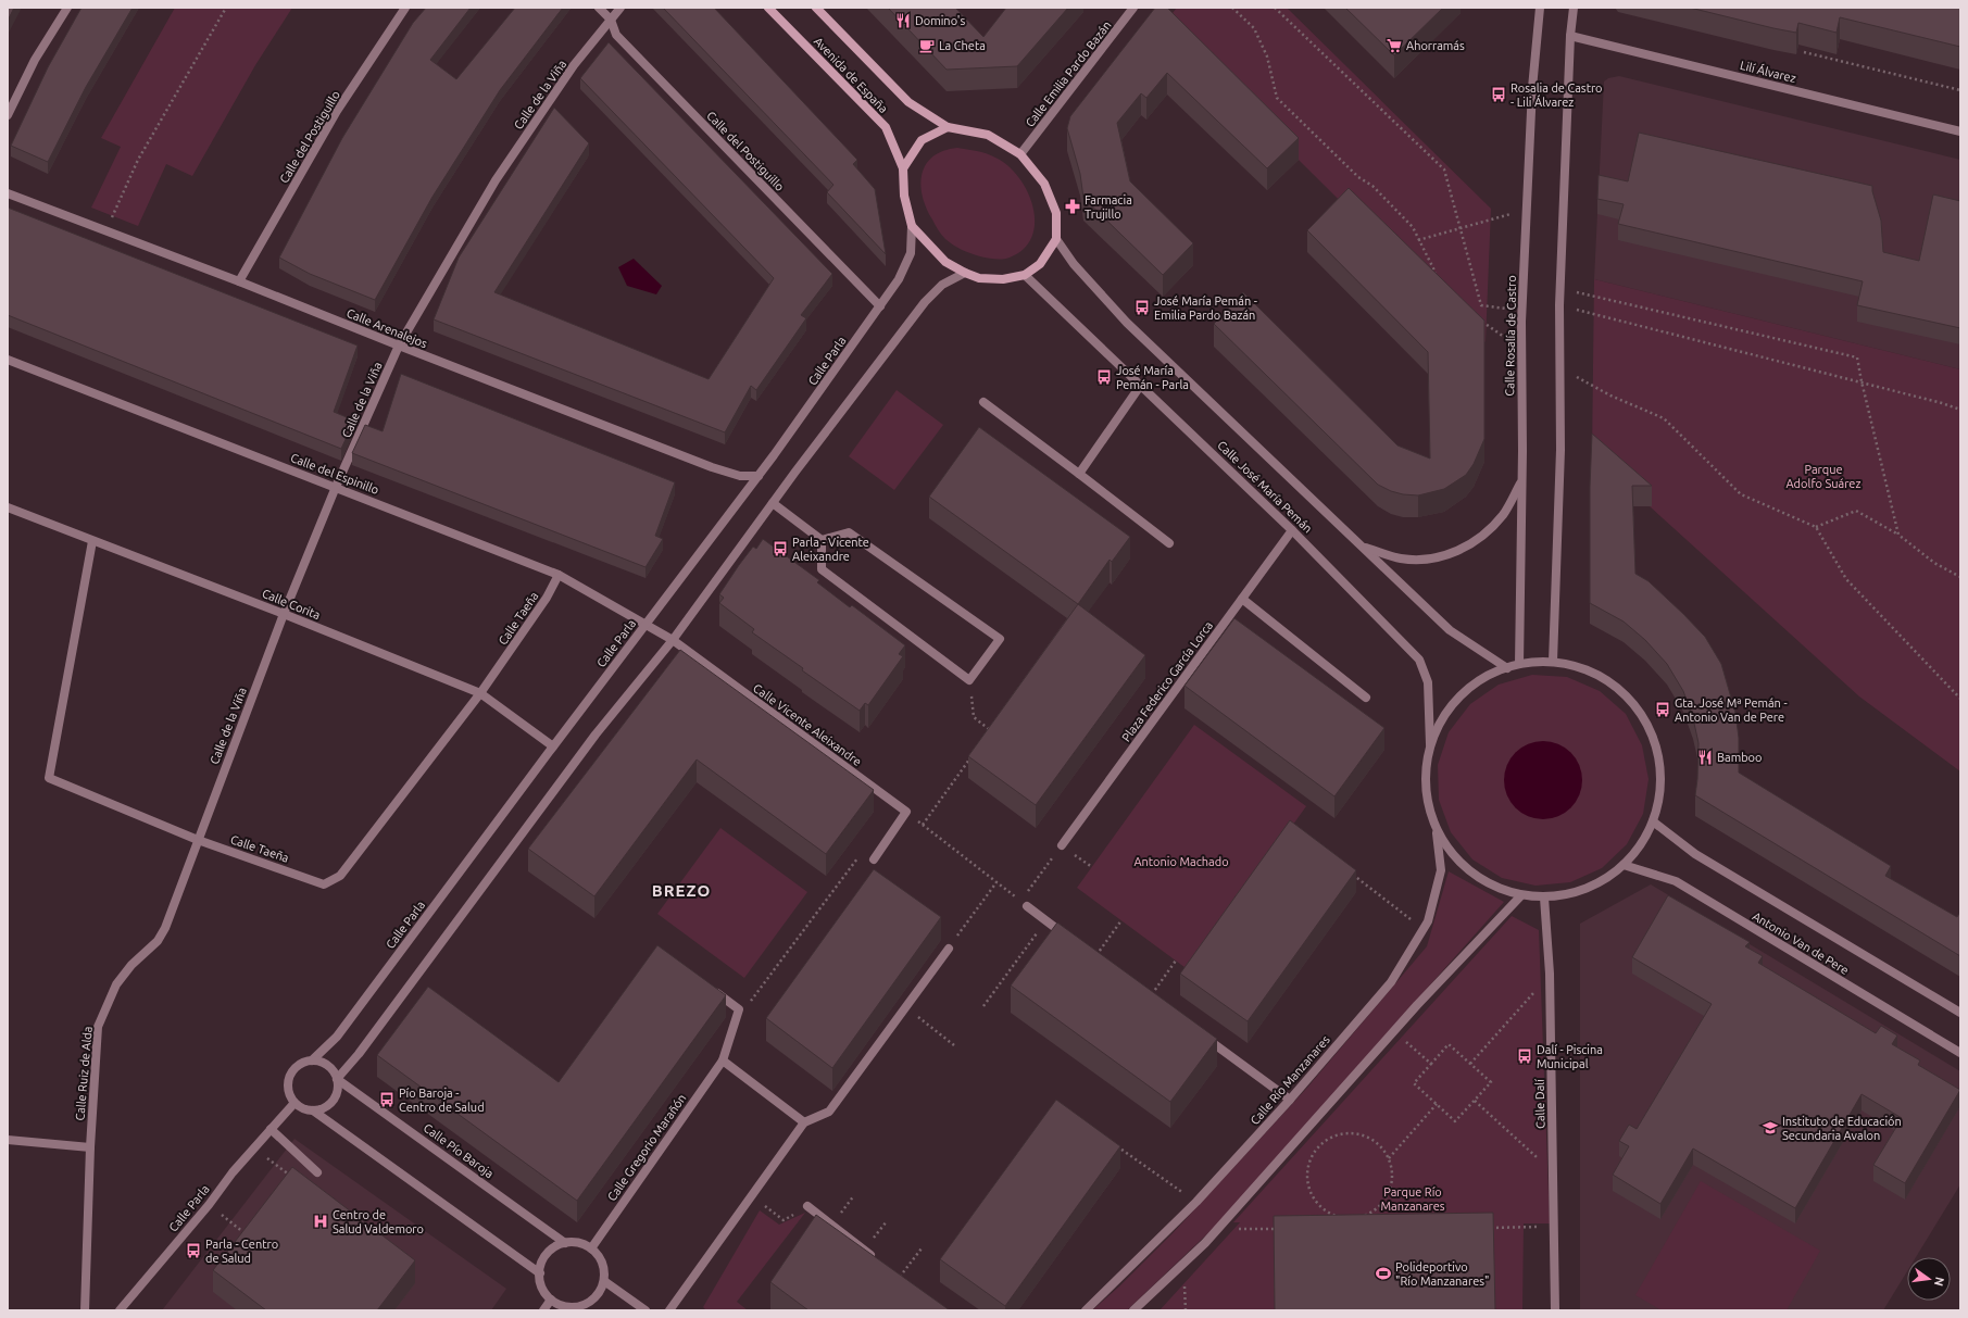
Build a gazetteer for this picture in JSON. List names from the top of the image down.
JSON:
{
  "streets": {
    "street": [
      "Lilí Álvarez",
      "Calle Emilia Pardo Bazán",
      "Avenida de España",
      "Calle de la Viña",
      "Calle del Postiguillo",
      "Calle Arenalejos",
      "Calle Rosalía de Castro",
      "Calle Parla",
      "Calle del Espinillo",
      "Calle José María Pemán",
      "Calle Corita",
      "Calle Taeña",
      "Plaza Federico García Lorca",
      "Calle Vicente Aleixandre",
      "Antonio Van de Pere",
      "Calle Ruiz de Alda",
      "Calle Río Manzanares",
      "Calle Dalí",
      "Calle Gregorio Marañón",
      "Calle Pío Baroja"
    ]
  },
  "crossings": [
    ["Calle Emilia Pardo Bazán", "Avenida de España"],
    ["Calle Emilia Pardo Bazán", "Calle Parla"],
    ["Calle Emilia Pardo Bazán", "Calle José María Pemán"],
    ["Avenida de España", "Calle Parla"],
    ["Avenida de España", "Calle José María Pemán"],
    ["Calle de la Viña", "Calle del Postiguillo"],
    ["Calle de la Viña", "Calle Arenalejos"],
    ["Calle de la Viña", "Calle del Espinillo"],
    ["Calle de la Viña", "Calle Corita"],
    ["Calle de la Viña", "Calle Taeña"],
    ["Calle de la Viña", "Calle Ruiz de Alda"],
    ["Calle del Postiguillo", "Calle Arenalejos"],
    ["Calle del Postiguillo", "Calle Parla"],
    ["Calle Arenalejos", "Calle Parla"],
    ["Calle Parla", "Calle del Espinillo"],
    ["Calle Parla", "Calle José María Pemán"],
    ["Calle Parla", "Calle Corita"],
    ["Calle Parla", "Calle Vicente Aleixandre"],
    ["Calle Parla", "Calle Pío Baroja"],
    ["Calle del Espinillo", "Calle Taeña"],
    ["Calle del Espinillo", "Calle Vicente Aleixandre"],
    ["Calle José María Pemán", "Plaza Federico García Lorca"],
    ["Calle Corita", "Calle Taeña"],
    ["Calle Taeña", "Calle Ruiz de Alda"],
    ["Calle Gregorio Marañón", "Calle Pío Baroja"]
  ],
  "districts": ["BREZO"],
  "parks": ["Parque Adolfo Suárez", "Antonio Machado", "Parque Río Manzanares"],
  "places": {
    "restaurant": ["Domino's", "Bamboo"],
    "cafe": ["La Cheta"],
    "supermarket": ["Ahorramás"],
    "bus stop": [
      "Rosalia de Castro - Lili Álvarez",
      "José María Pemán - Emilia Pardo Bazán",
      "José María Pemán - Parla",
      "Parla - Vicente Aleixandre",
      "Gta. José Mª Pemán - Antonio Van de Pere",
      "Dalí - Piscina Municipal",
      "Pío Baroja - Centro de Salud",
      "Parla - Centro de Salud"
    ],
    "pharmacy": ["Farmacia Trujillo"],
    "school or university": ["Instituto de Educación Secundaria Avalon"],
    "hospital": ["Centro de Salud Valdemoro"],
    "sports": ["Polideportivo \"Río Manzanares\""]
  },
  "north": "right"
}
